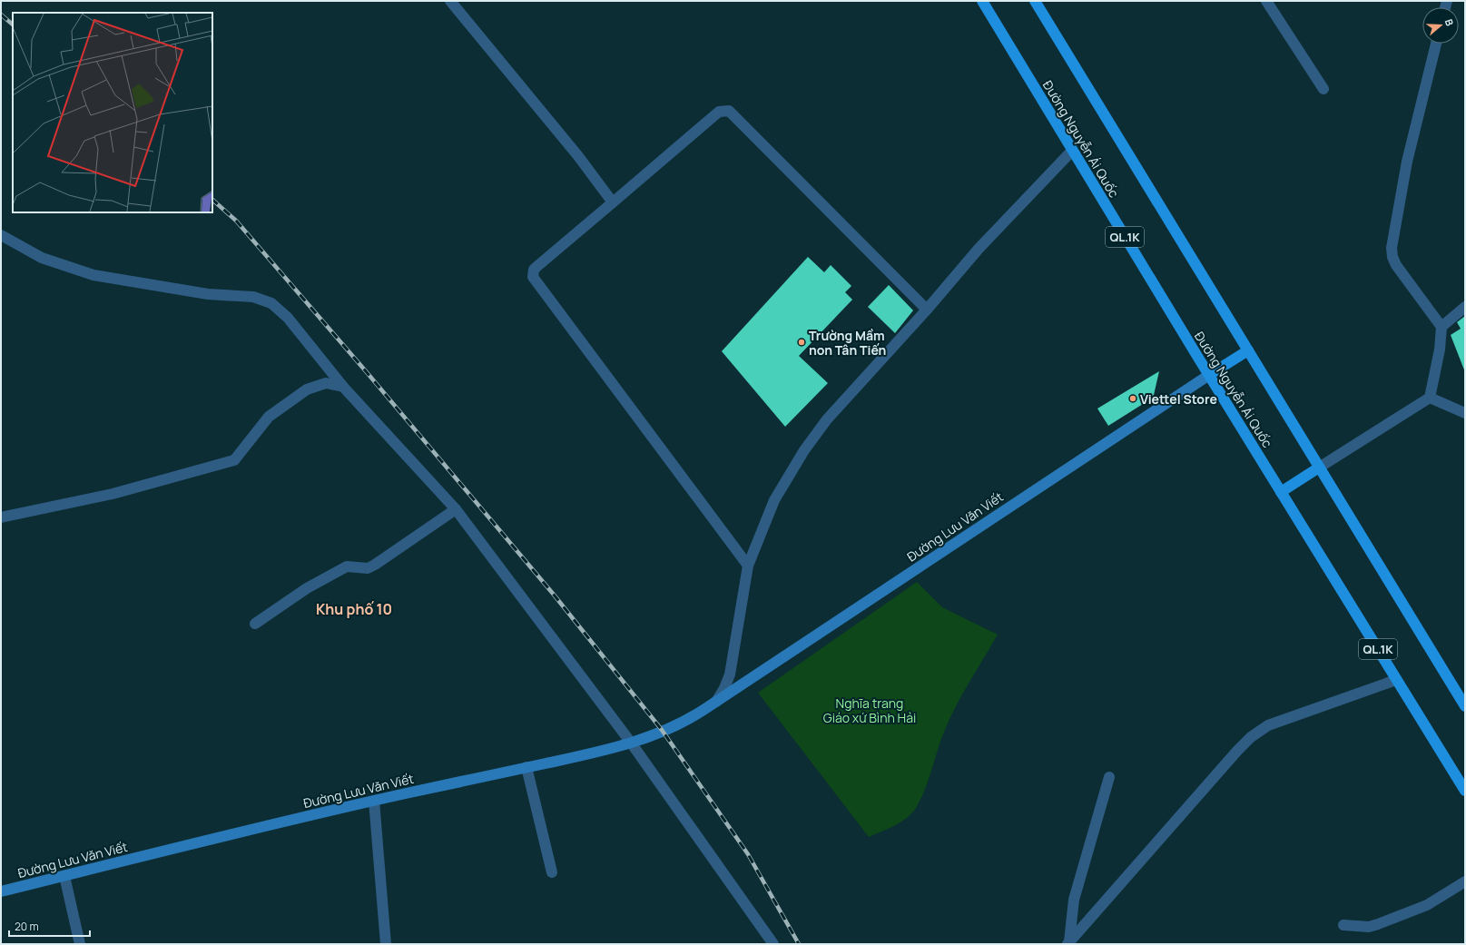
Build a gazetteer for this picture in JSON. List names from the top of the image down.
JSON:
{
  "streets": {
    "main road": ["Đường Nguyễn Ái Quốc", "QL.1K"],
    "street": ["Đường Lưu Văn Viết"]
  },
  "crossings": [
    ["Đường Nguyễn Ái Quốc", "Đường Lưu Văn Viết"]
  ],
  "districts": ["Khu phố 10"],
  "parks": ["Nghĩa trang Giáo xứ Bình Hải"],
  "places": ["Trường Mầm non Tân Tiến", "Viettel Store"],
  "scale_bar": "20 m",
  "north": "right"
}
